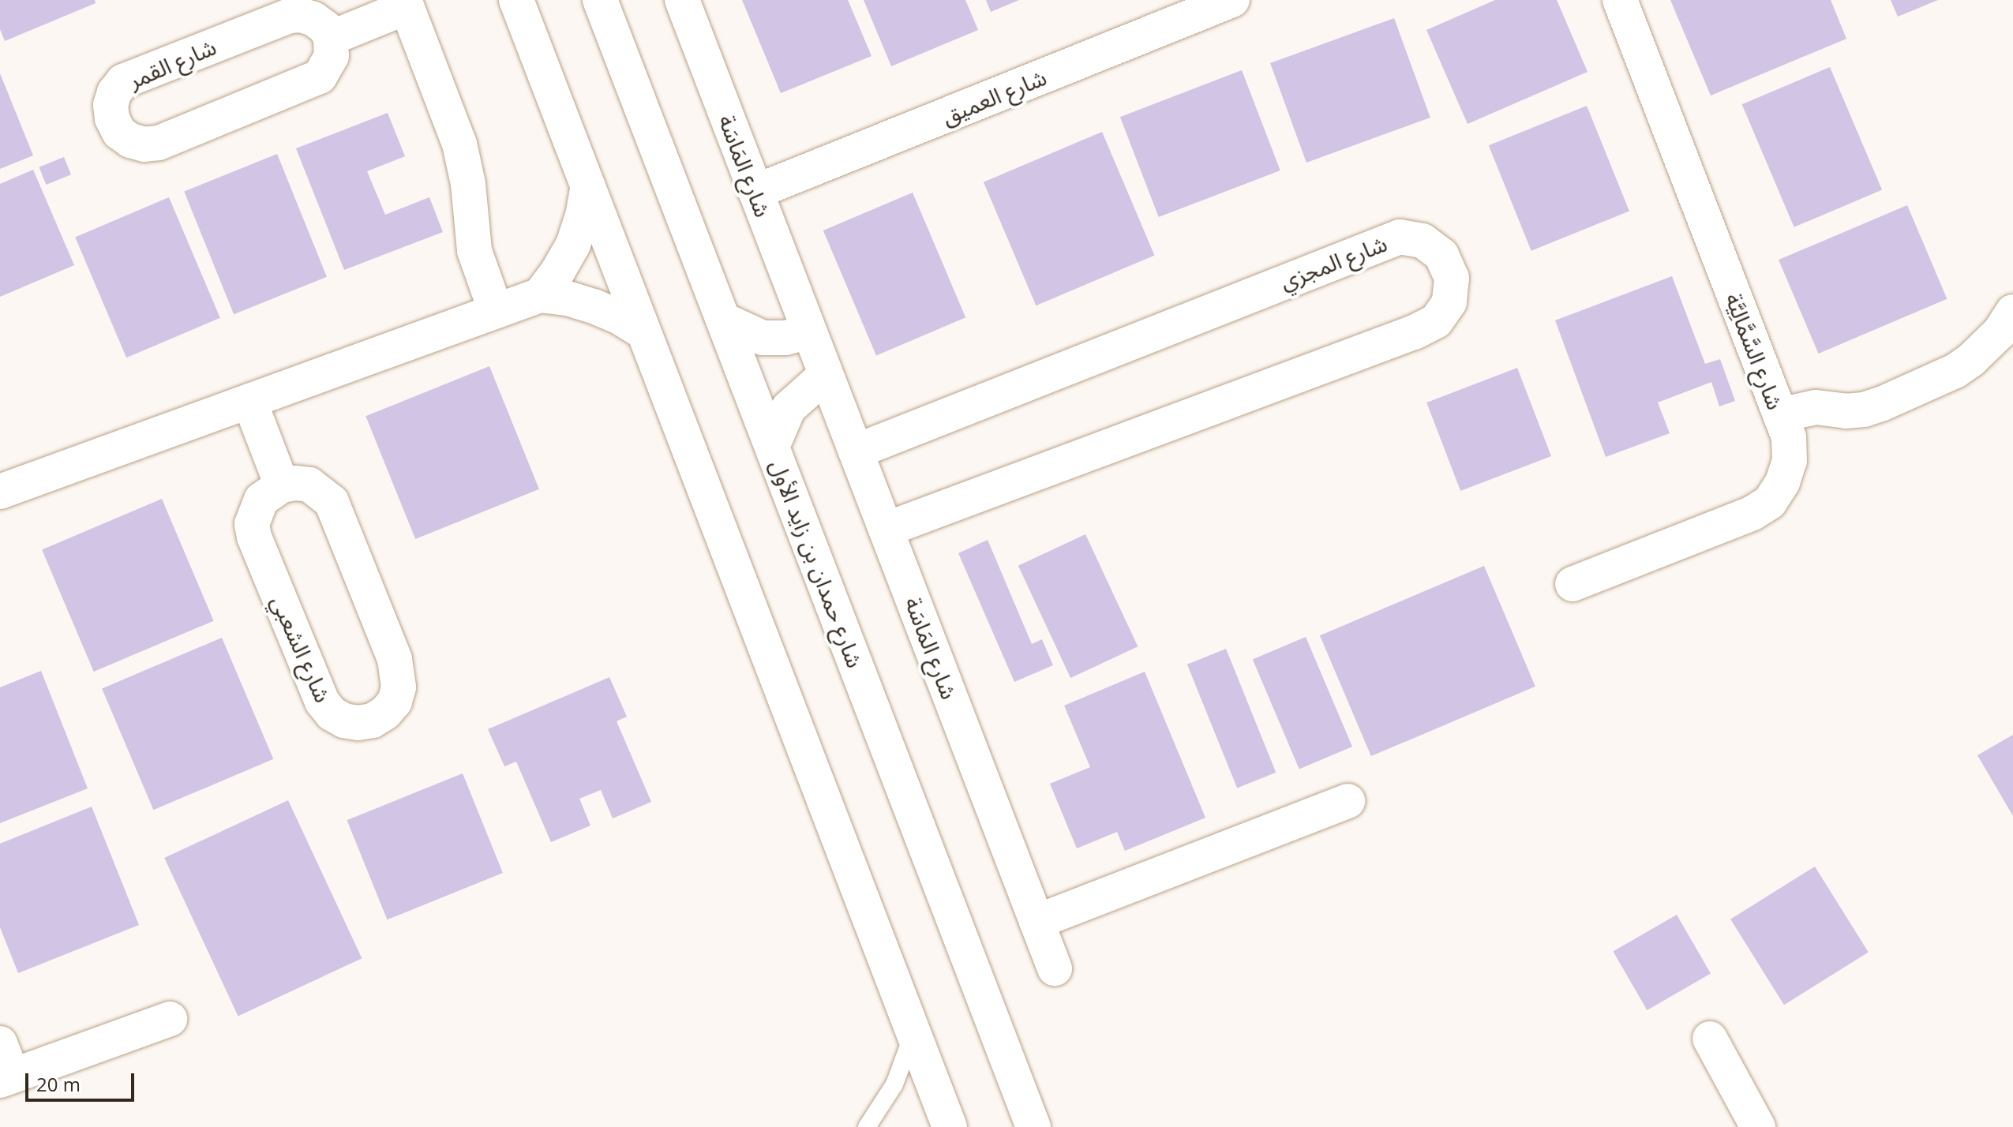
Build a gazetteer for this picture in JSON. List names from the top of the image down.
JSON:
{
  "streets": {
    "street": [
      "شارع القمر",
      "شارع العميق",
      "شارع المَاسَة",
      "شارع المجزي",
      "شارع السَّمَّالِيَّة",
      "شارع حمدان بن زايد الأول",
      "شارع الشعبي"
    ]
  },
  "crossings": [
    ["شارع العميق", "شارع المَاسَة"],
    ["شارع المَاسَة", "شارع المجزي"]
  ],
  "scale_bar": "20 m"
}
